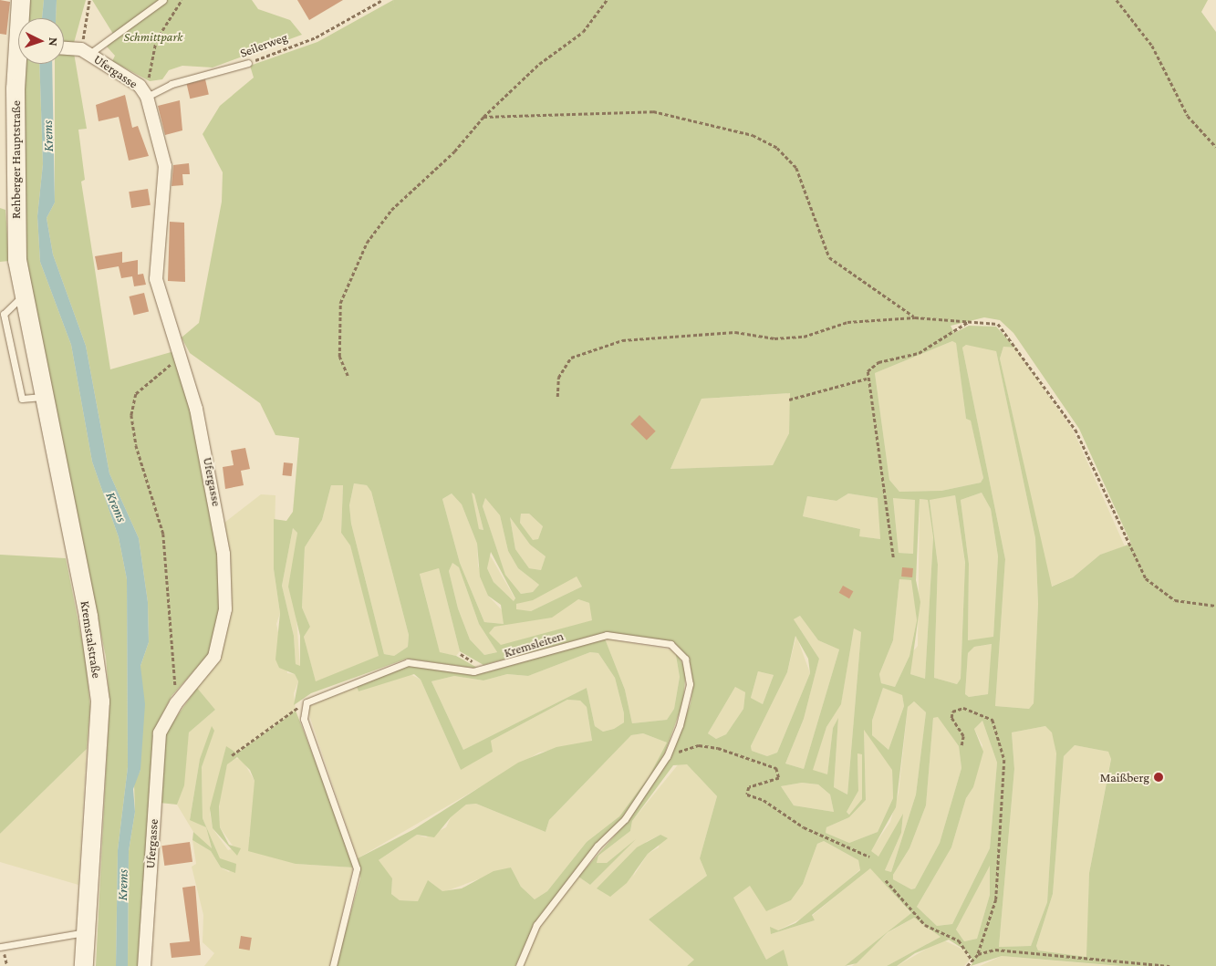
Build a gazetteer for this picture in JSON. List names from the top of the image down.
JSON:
{
  "streets": {
    "main road": ["Rehberger Hauptstraße", "Kremstalstraße"],
    "street": ["Ufergasse"],
    "lane": ["Seilerweg", "Kremsleiten"]
  },
  "crossings": [
    ["Seilerweg", "Ufergasse"],
    ["Rehberger Hauptstraße", "Kremstalstraße"]
  ],
  "water": ["Krems"],
  "parks": ["Schmittpark"],
  "places": ["Maißberg"],
  "north": "right"
}
